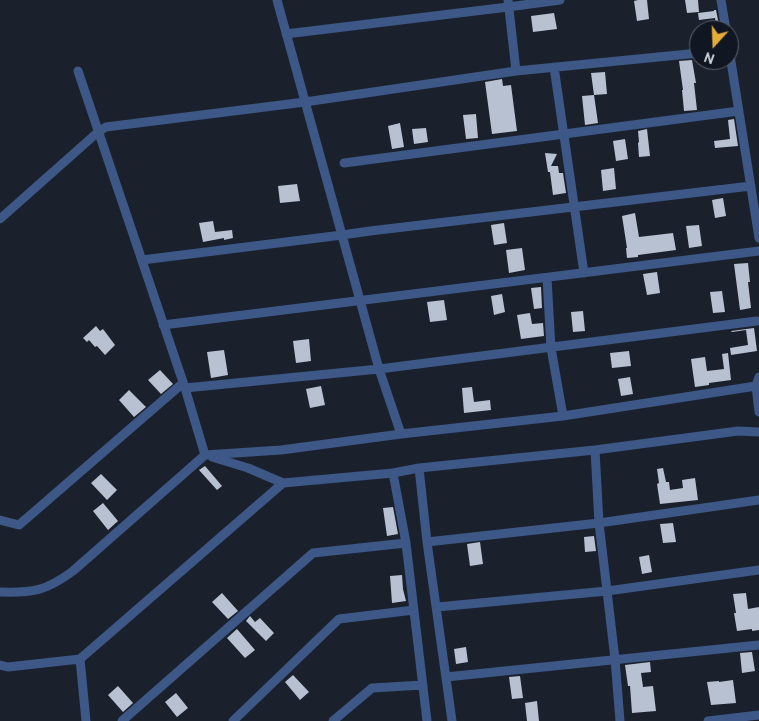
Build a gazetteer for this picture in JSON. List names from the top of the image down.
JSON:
{
  "north": "bottom"
}
